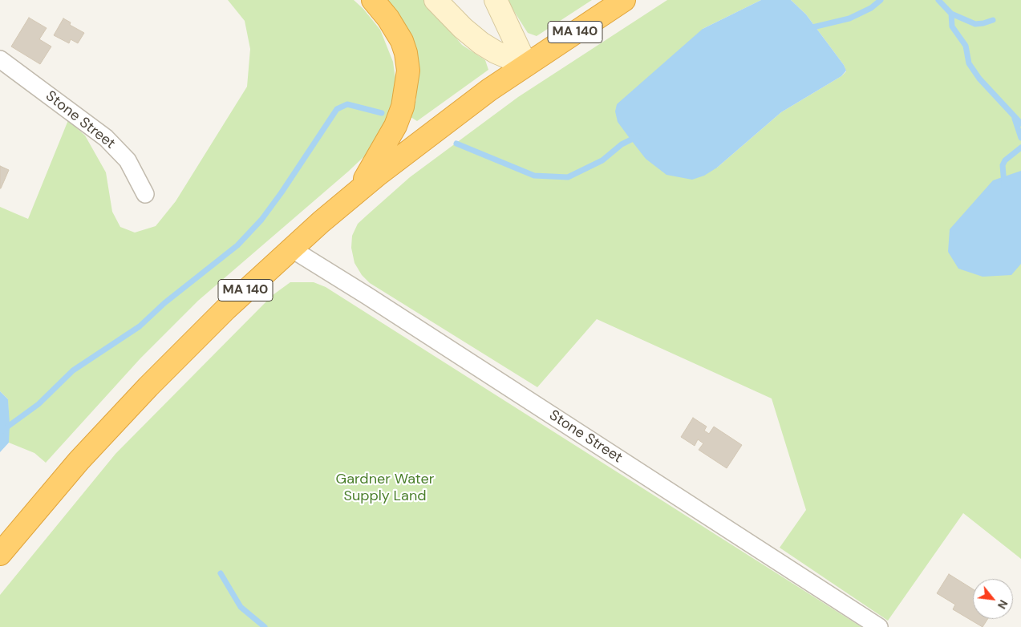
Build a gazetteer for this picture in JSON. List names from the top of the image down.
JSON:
{
  "streets": {
    "highway": ["MA 140"],
    "street": ["Stone Street"]
  },
  "crossings": [
    ["MA 140", "Stone Street"]
  ],
  "parks": ["Gardner Water Supply Land"],
  "north": "bottom right"
}
